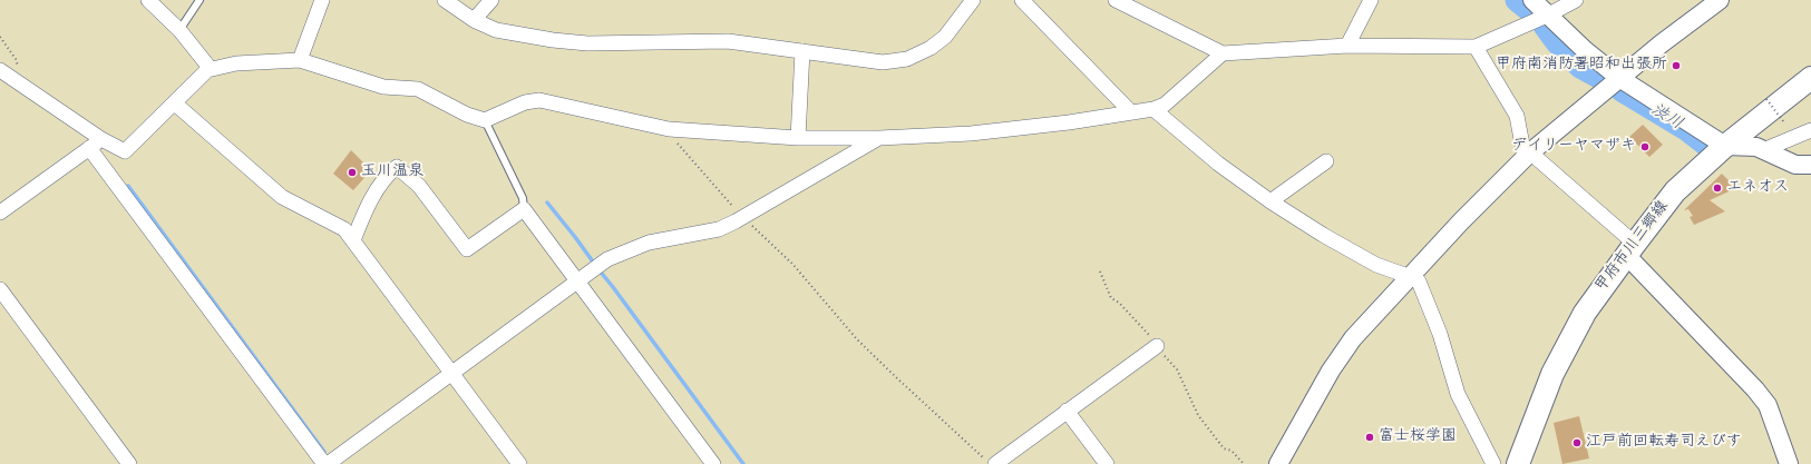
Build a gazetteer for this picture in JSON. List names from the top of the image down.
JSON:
{
  "streets": {
    "main road": ["甲府市川三郷線"]
  },
  "water": ["渋川"],
  "places": [
    "甲府南消防署昭和出張所",
    "デイリーヤマザキ",
    "玉川温泉",
    "エネオス",
    "富士桜学園",
    "江戸前回転寿司えびす"
  ]
}
